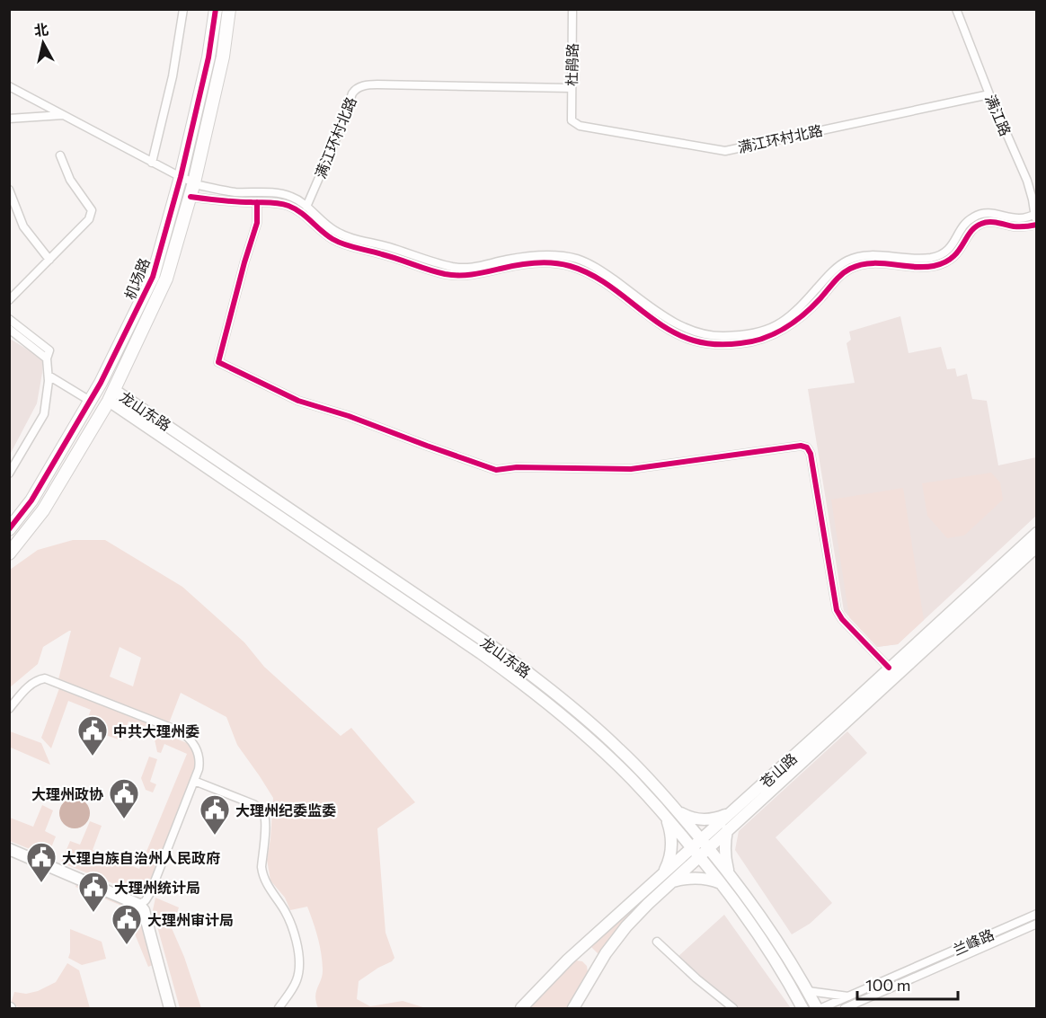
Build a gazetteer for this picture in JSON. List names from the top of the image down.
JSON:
{
  "streets": {
    "main road": ["机场路", "龙山东路", "苍山路"],
    "street": [
      "杜鹃路",
      "满江路",
      "满江环村北路",
      "兰峰路"
    ]
  },
  "crossings": [
    ["杜鹃路", "满江环村北路"],
    ["满江路", "满江环村北路"],
    ["机场路", "龙山东路"],
    ["龙山东路", "苍山路"],
    ["龙山东路", "兰峰路"]
  ],
  "places": {
    "public building": [
      "中共大理州委",
      "大理州政协",
      "大理州纪委监委",
      "大理白族自治州人民政府",
      "大理州统计局",
      "大理州审计局"
    ]
  },
  "scale_bar": "100 m",
  "north": "top"
}
